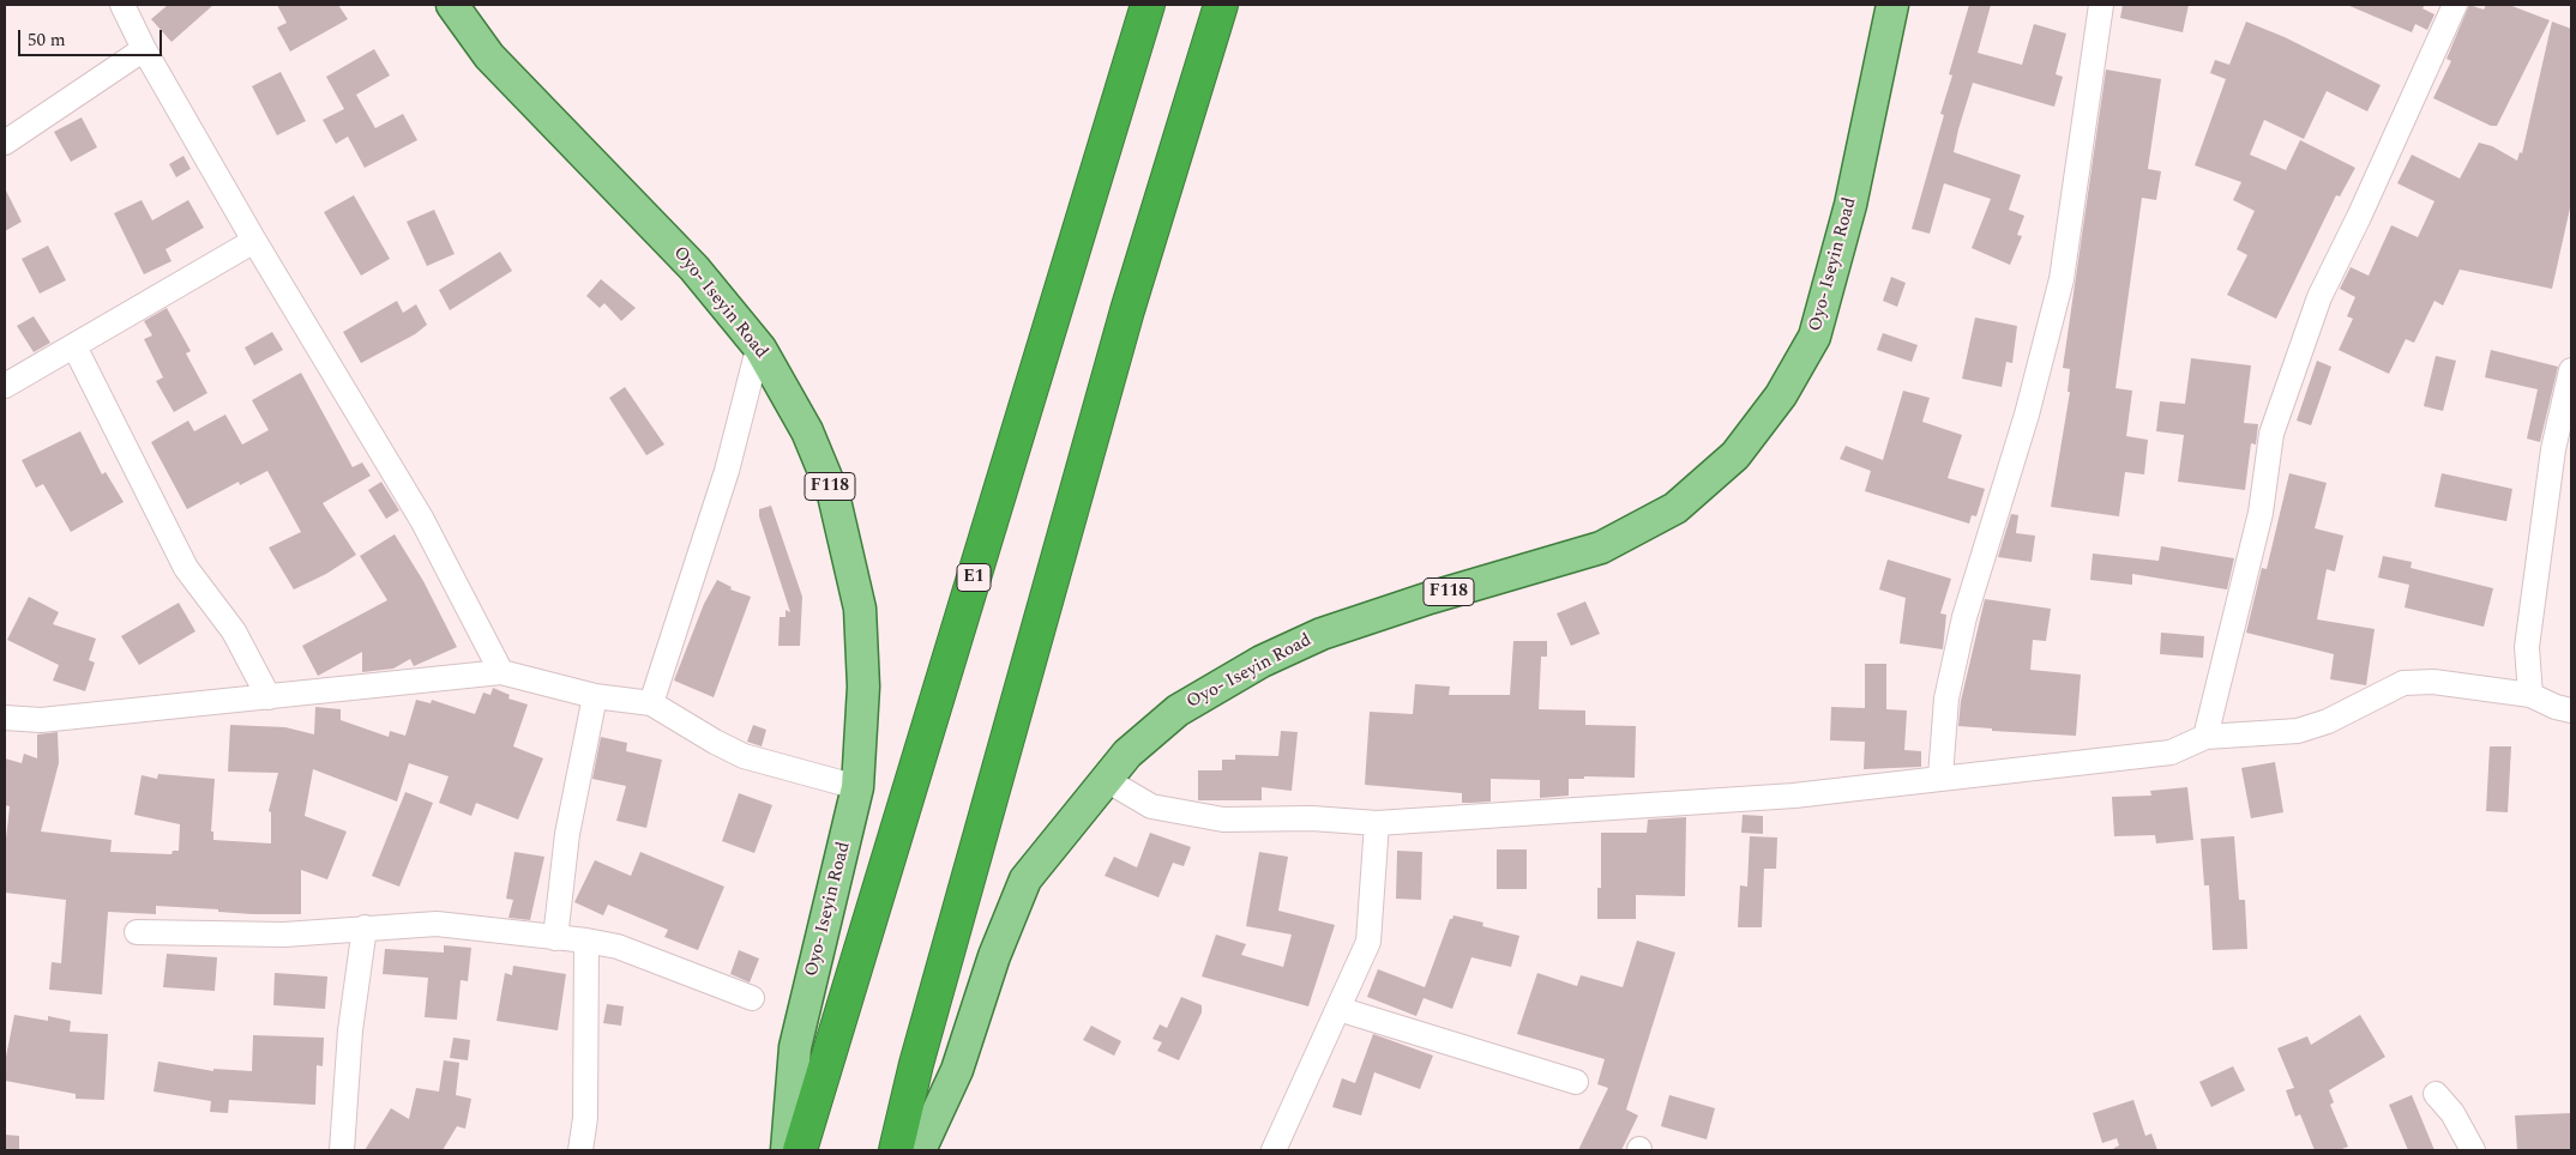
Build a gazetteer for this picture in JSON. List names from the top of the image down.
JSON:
{
  "streets": {
    "highway": ["E1"],
    "main road": ["Oyo- Iseyin Road", "F118"]
  },
  "crossings": [
    ["Oyo- Iseyin Road", "E1"]
  ],
  "scale_bar": "50 m"
}
